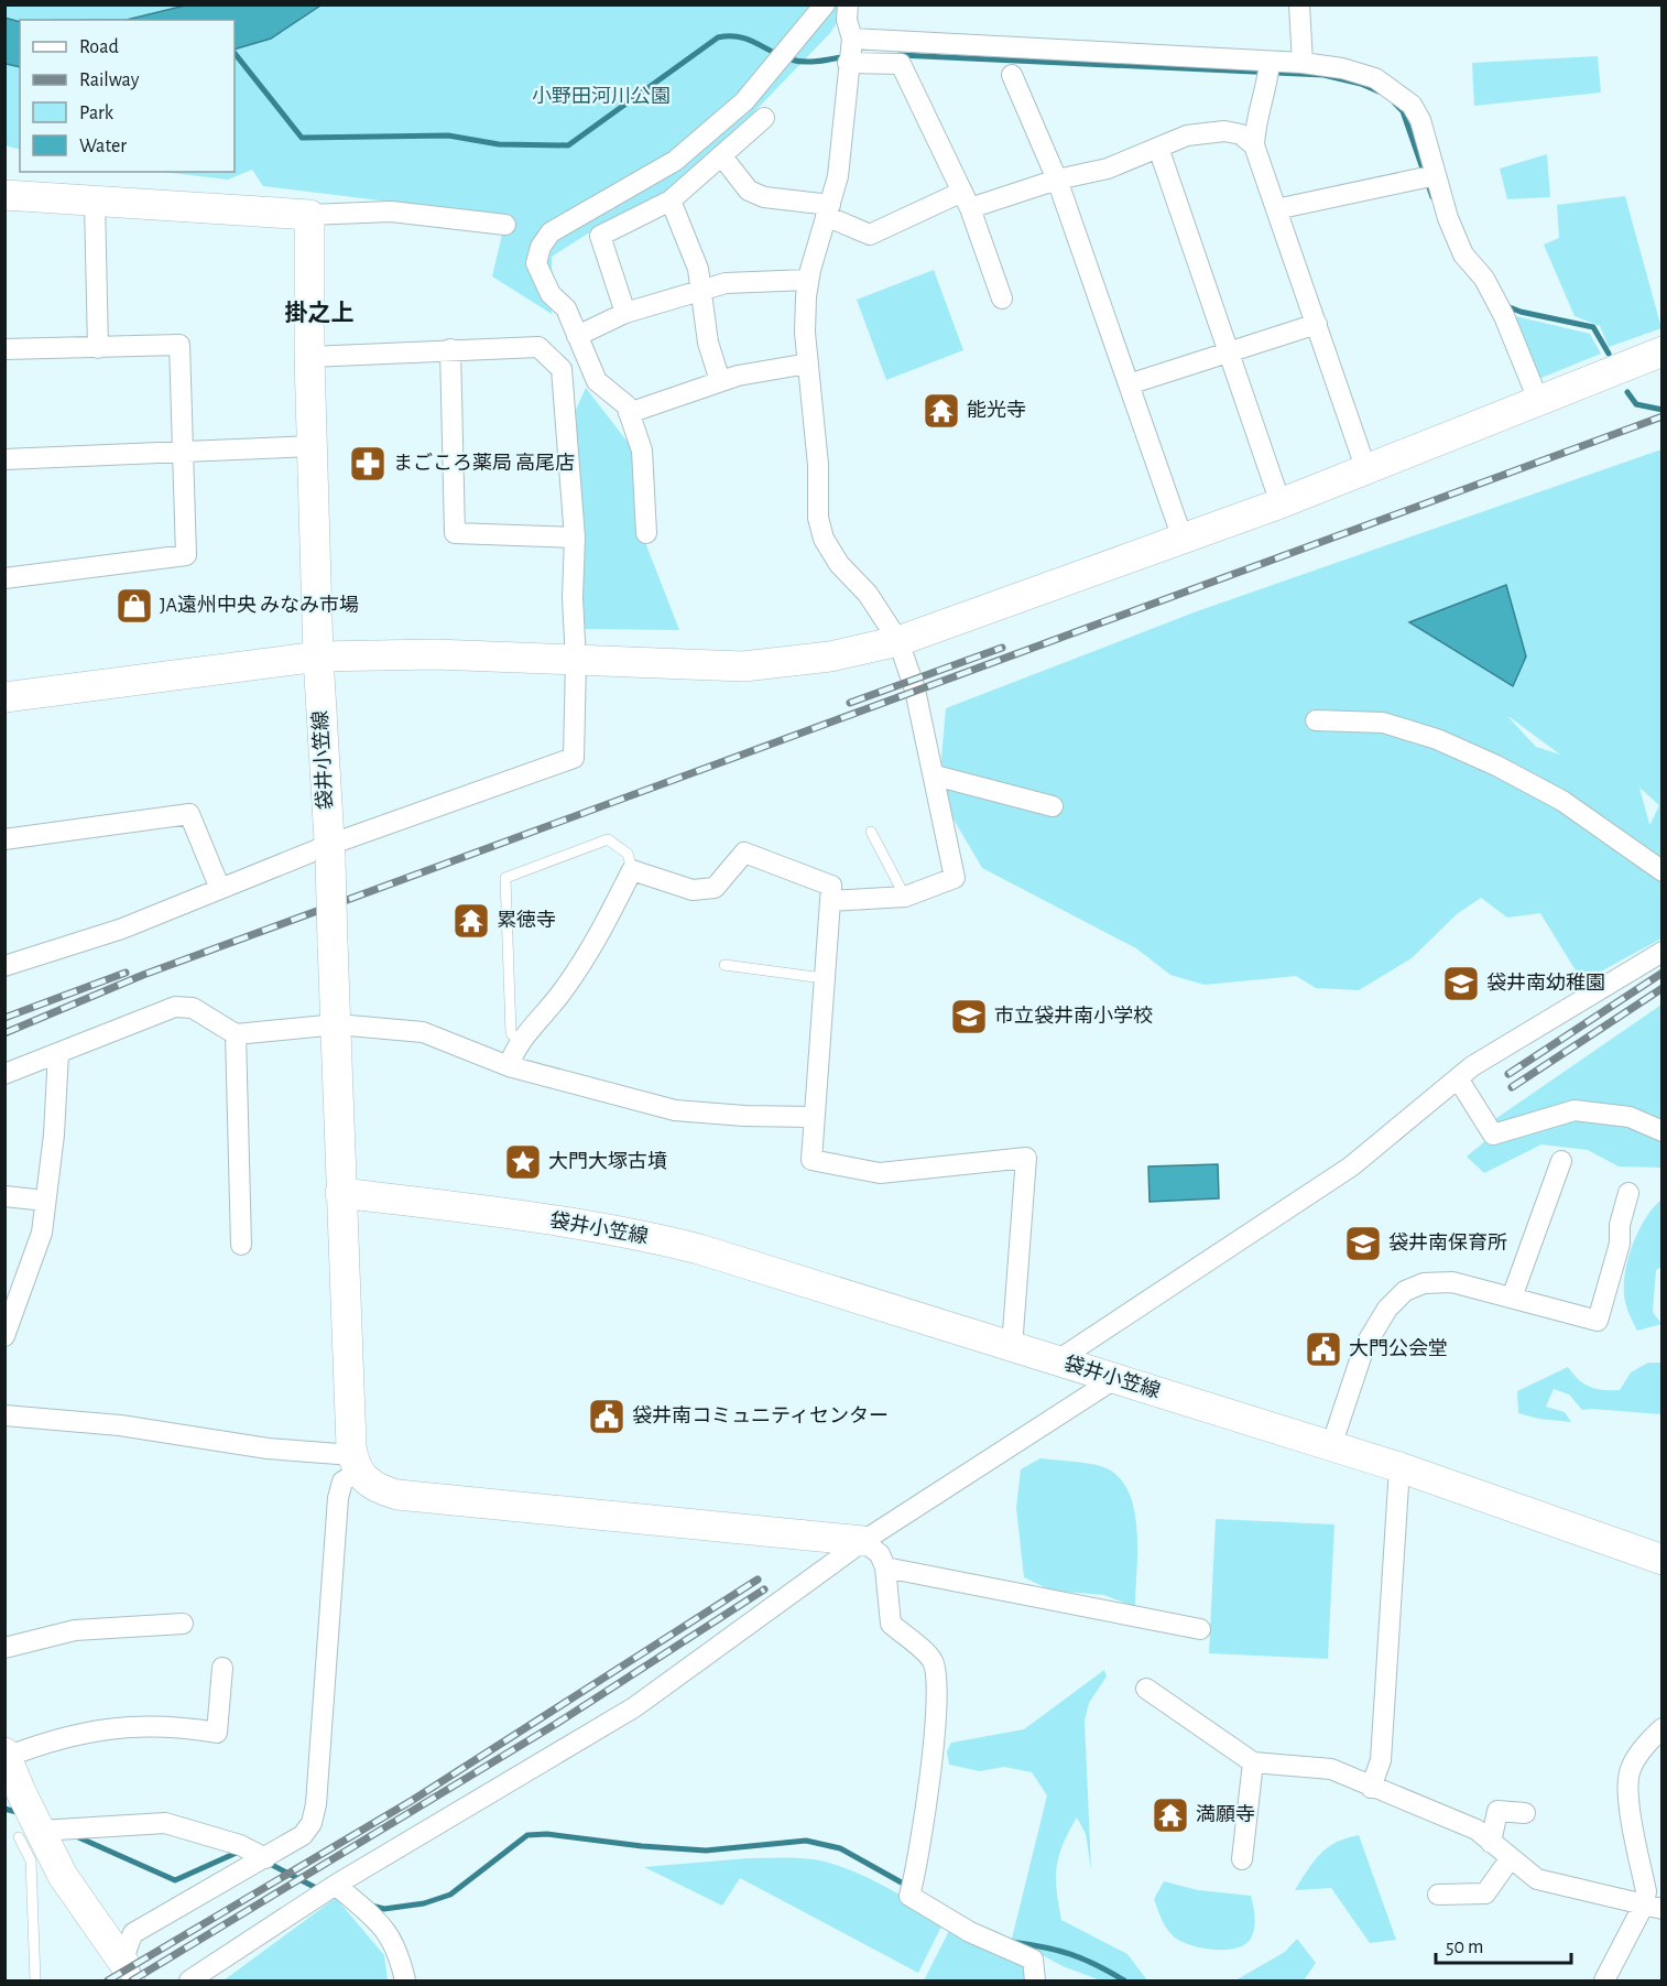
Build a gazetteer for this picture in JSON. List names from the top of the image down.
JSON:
{
  "streets": {
    "street": ["袋井小笠線"]
  },
  "districts": ["掛之上"],
  "parks": ["小野田河川公園"],
  "places": {
    "temple": ["能光寺", "累徳寺", "満願寺"],
    "pharmacy": ["まごころ薬局 高尾店"],
    "shop": ["JA遠州中央 みなみ市場"],
    "school or university": ["袋井南幼稚園", "市立袋井南小学校", "袋井南保育所"],
    "place": ["大門大塚古墳"],
    "public building": ["大門公会堂", "袋井南コミュニティセンター"]
  },
  "legend": [
    "Road",
    "Railway",
    "Park",
    "Water"
  ],
  "scale_bar": "50 m"
}
